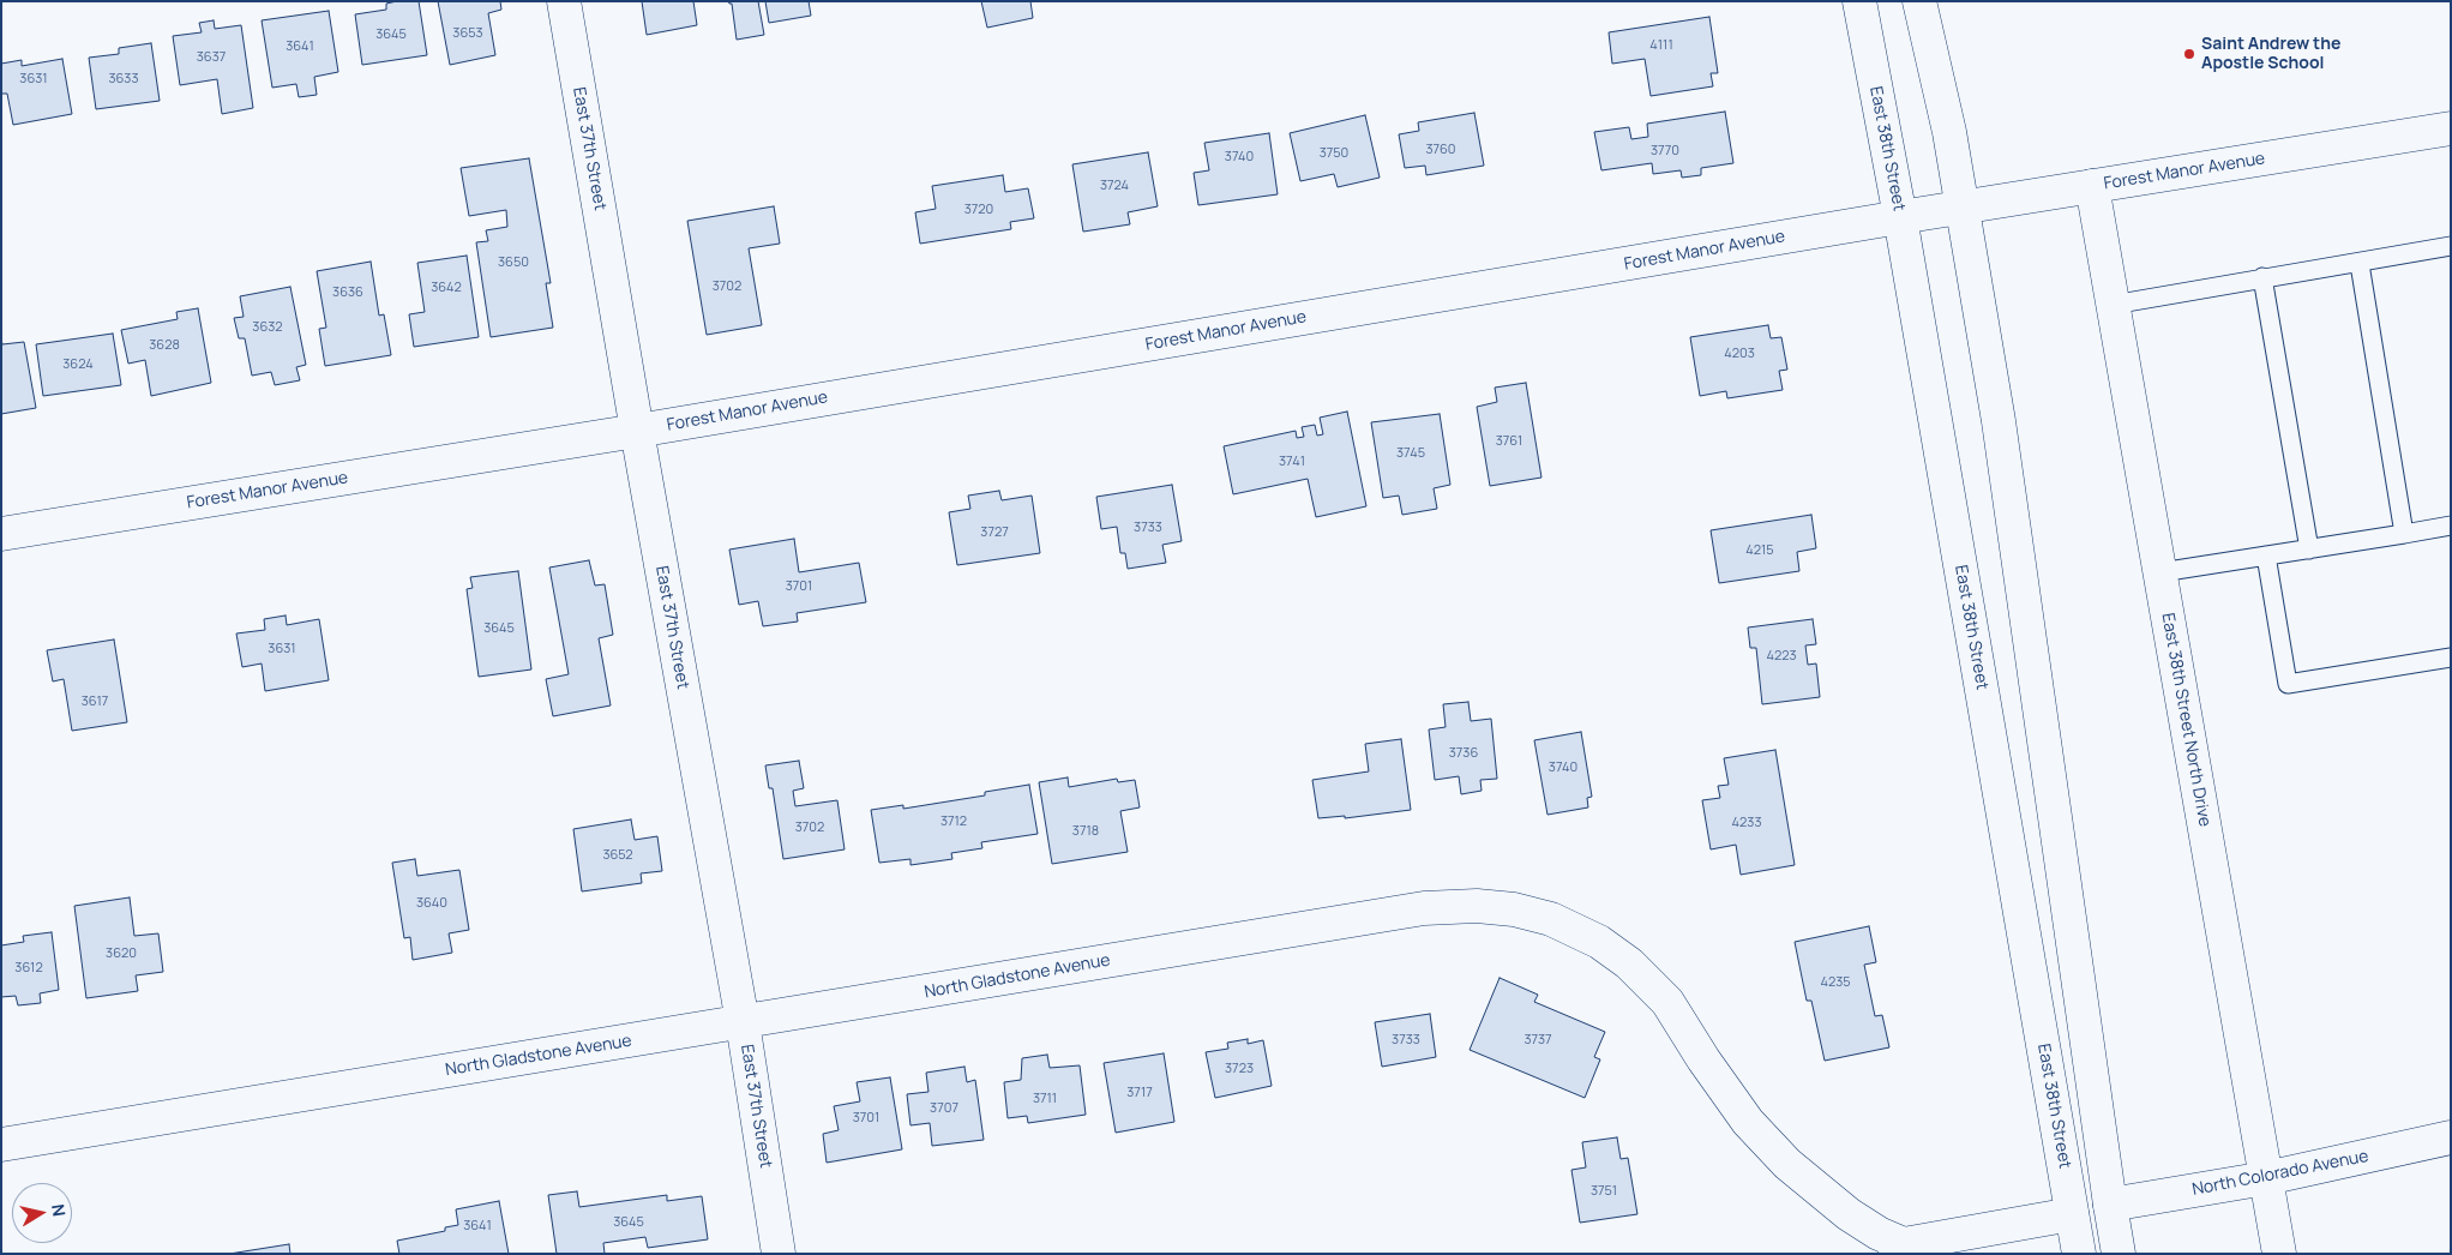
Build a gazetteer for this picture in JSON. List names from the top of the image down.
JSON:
{
  "streets": {
    "street": [
      "East 37th Street",
      "East 38th Street",
      "Forest Manor Avenue",
      "East 38th Street North Drive",
      "North Gladstone Avenue",
      "North Colorado Avenue"
    ]
  },
  "crossings": [
    ["East 37th Street", "Forest Manor Avenue"],
    ["East 37th Street", "North Gladstone Avenue"],
    ["East 38th Street", "Forest Manor Avenue"],
    ["Forest Manor Avenue", "East 38th Street North Drive"],
    ["East 38th Street North Drive", "North Colorado Avenue"]
  ],
  "places": ["Saint Andrew the Apostle School"],
  "house_numbers": [
    "3653",
    "3645",
    "4111",
    "3641",
    "3637",
    "3631",
    "3633",
    "3760",
    "3770",
    "3750",
    "3740",
    "3724",
    "3720",
    "3650",
    "3702",
    "3642",
    "3636",
    "3632",
    "3628",
    "4203",
    "3624",
    "3761",
    "3745",
    "3741",
    "3733",
    "3727",
    "4215",
    "3701",
    "3645",
    "3631",
    "4223",
    "3617",
    "3736",
    "3740",
    "3712",
    "4233",
    "3702",
    "3718",
    "3652",
    "3640",
    "3620",
    "3612",
    "4235",
    "3733",
    "3737",
    "3723",
    "3717",
    "3711",
    "3707",
    "3701",
    "3751",
    "3645",
    "3641"
  ],
  "north": "right"
}
